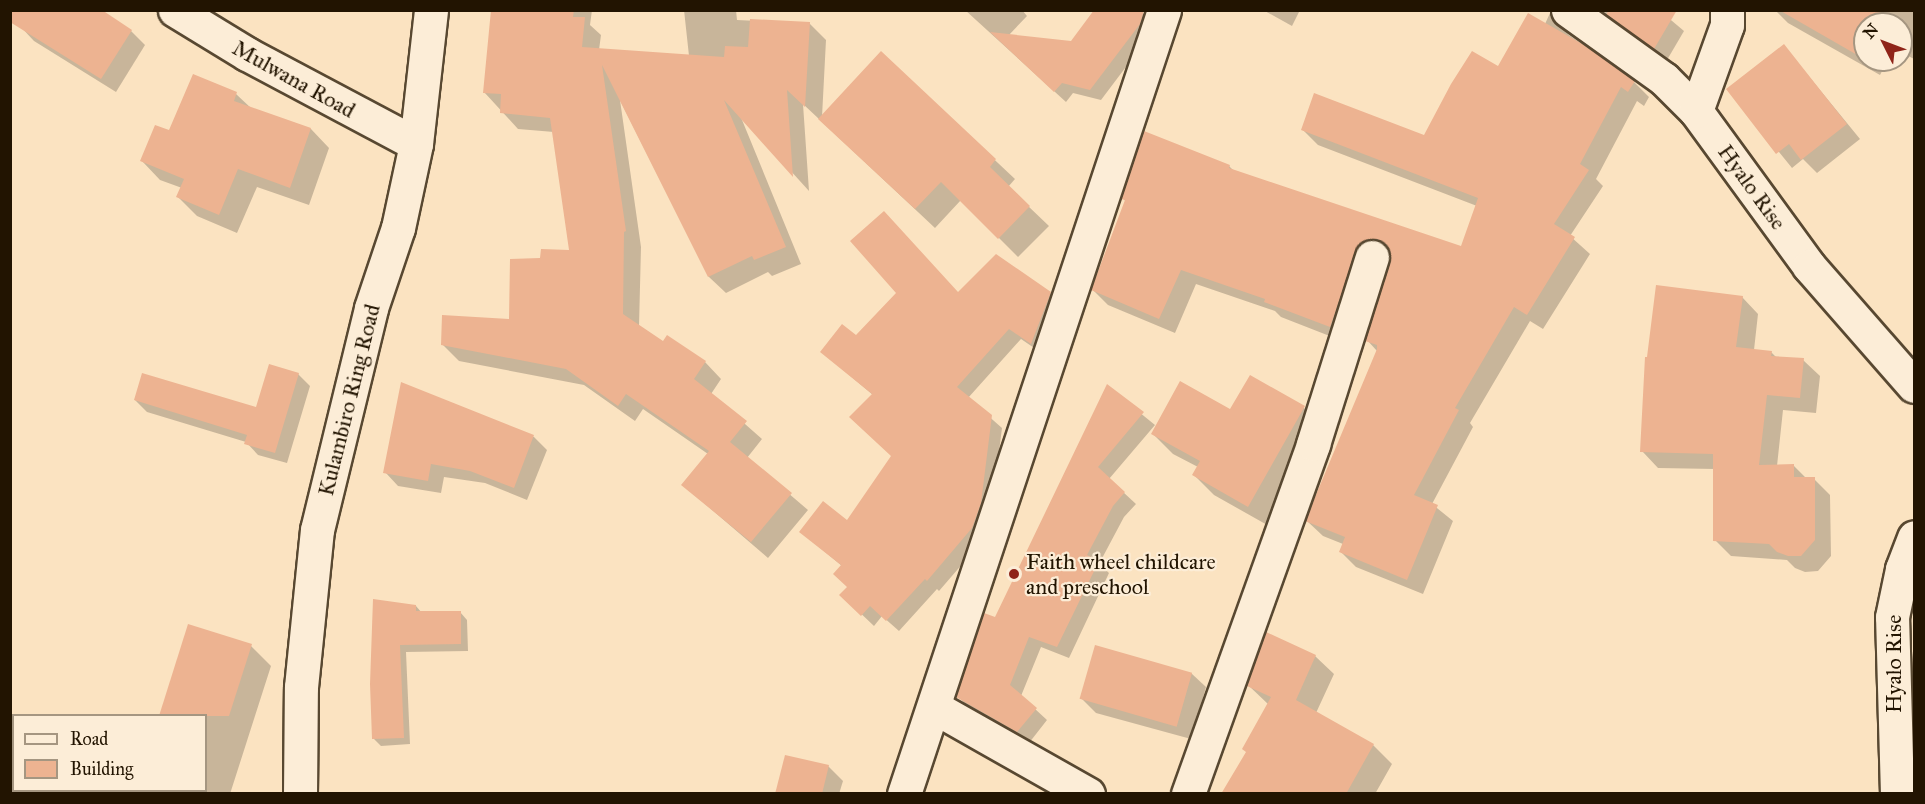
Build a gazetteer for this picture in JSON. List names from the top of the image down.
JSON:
{
  "streets": {
    "street": ["Mulwana Road", "Hyalo Rise", "Kulambiro Ring Road"]
  },
  "crossings": [
    ["Mulwana Road", "Kulambiro Ring Road"]
  ],
  "places": ["Faith wheel childcare and preschool"],
  "legend": ["Road", "Building"],
  "north": "top left"
}
